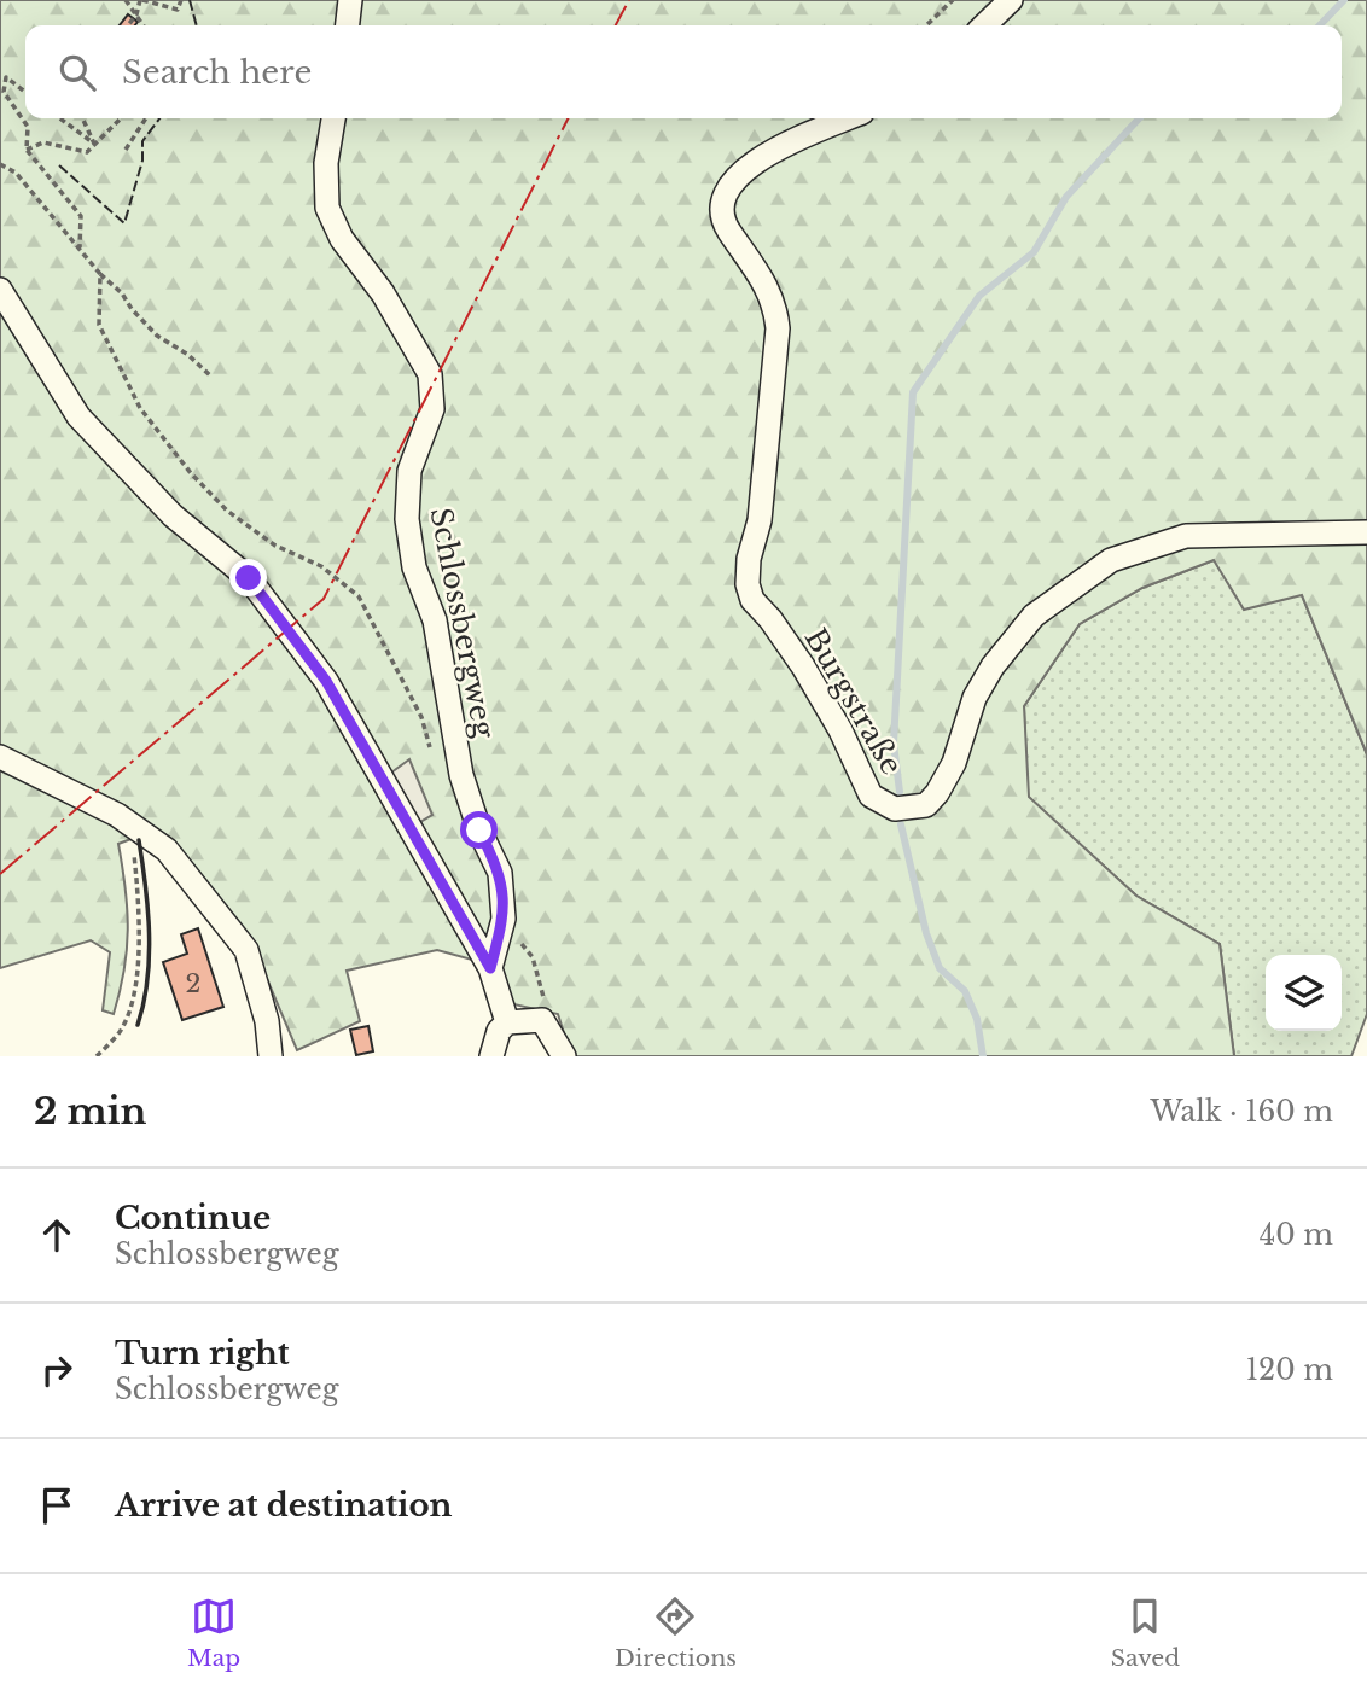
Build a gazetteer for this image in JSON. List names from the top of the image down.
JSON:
{
  "streets": {
    "street": ["Schlossbergweg", "Burgstraße"]
  },
  "house_numbers": ["2"],
  "page": {
    "search": "Search here",
    "heading": ["2 min", "Walk · 160 m"],
    "list": [
      ["Continue", "Schlossbergweg", "40 m"],
      ["Turn right", "Schlossbergweg", "120 m"],
      "Arrive at destination"
    ],
    "nav": ["Map", "Directions", "Saved"]
  }
}
